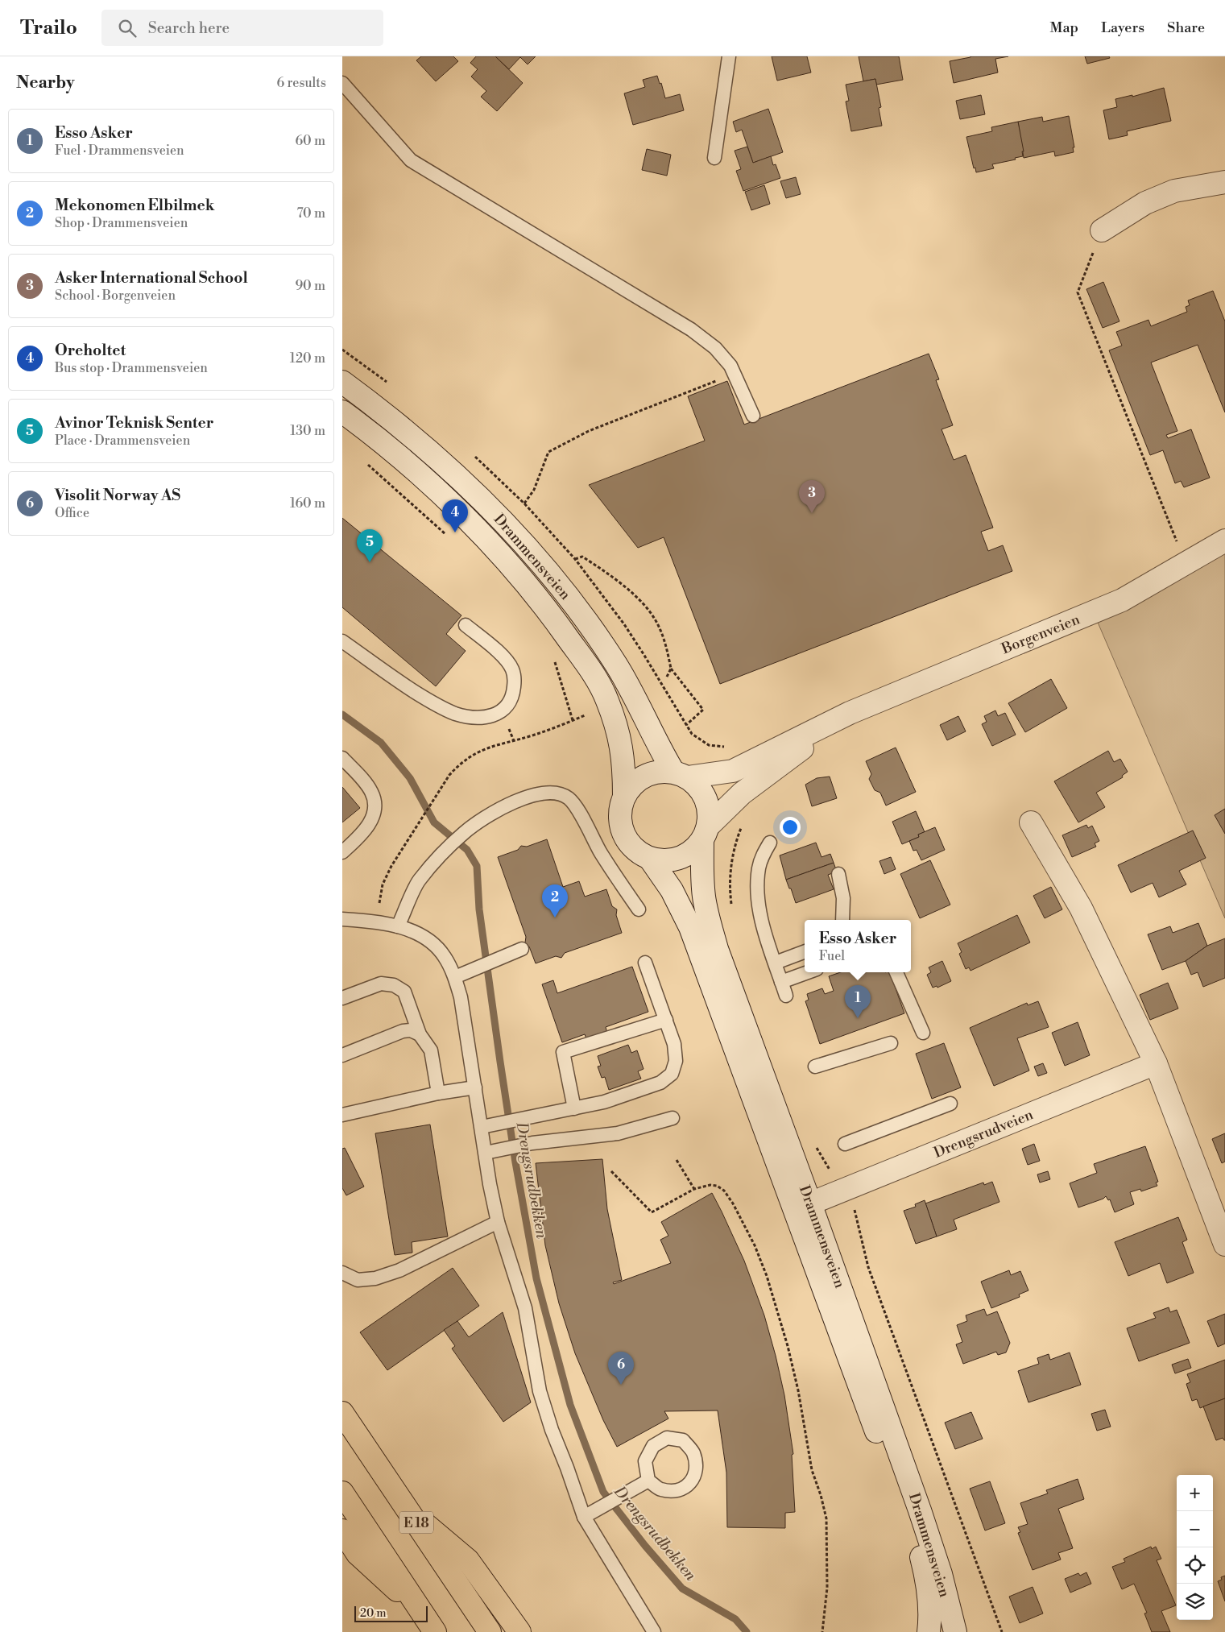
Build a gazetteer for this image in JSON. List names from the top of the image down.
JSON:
{
  "streets": {
    "highway": ["E 18"],
    "main road": ["Drammensveien", "Borgenveien", "Drengsrudveien"]
  },
  "crossings": [
    ["Drammensveien", "Borgenveien"],
    ["Drammensveien", "Drengsrudveien"]
  ],
  "water": ["Drengsrudbekken"],
  "scale_bar": "20 m",
  "page": {
    "header": "Trailo",
    "search": "Search here",
    "nav": ["Map", "Layers", "Share"],
    "heading": ["Nearby", "6 results"],
    "list": [
      {
        "mark": "1",
        "name": "Esso Asker",
        "note": "Fuel · Drammensveien",
        "value": "60 m"
      },
      {
        "mark": "2",
        "name": "Mekonomen Elbilmek",
        "note": "Shop · Drammensveien",
        "value": "70 m"
      },
      {
        "mark": "3",
        "name": "Asker International School",
        "note": "School · Borgenveien",
        "value": "90 m"
      },
      {
        "mark": "4",
        "name": "Oreholtet",
        "note": "Bus stop · Drammensveien",
        "value": "120 m"
      },
      {
        "mark": "5",
        "name": "Avinor Teknisk Senter",
        "note": "Place · Drammensveien",
        "value": "130 m"
      },
      {
        "mark": "6",
        "name": "Visolit Norway AS",
        "note": "Office",
        "value": "160 m"
      }
    ],
    "pins": [
      "3",
      "4",
      "5",
      "2",
      "1",
      "6"
    ],
    "popup": ["Esso Asker", "Fuel"],
    "map_buttons": ["+", "−"],
    "scale": "20 m"
  }
}
